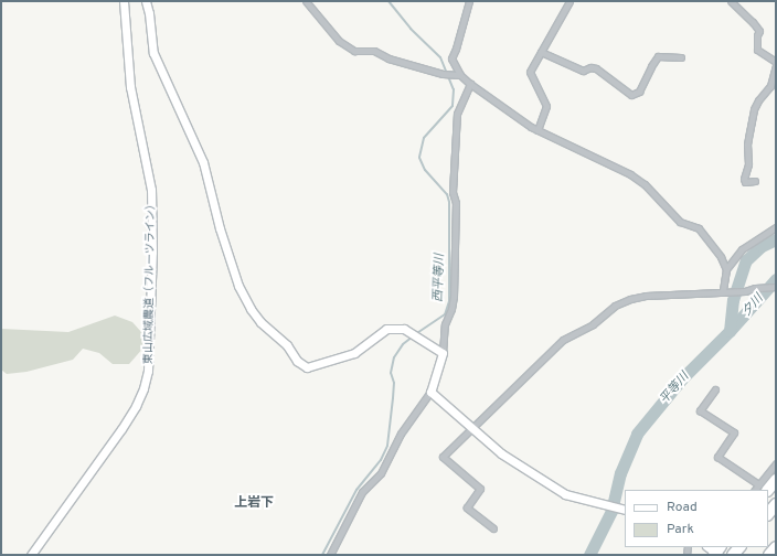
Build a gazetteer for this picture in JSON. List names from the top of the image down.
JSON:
{
  "streets": {
    "street": ["東山広域農道（フルーツライン）"]
  },
  "districts": ["上岩下"],
  "water": ["西平等川", "夕川", "平等川"],
  "legend": ["Road", "Park"]
}
